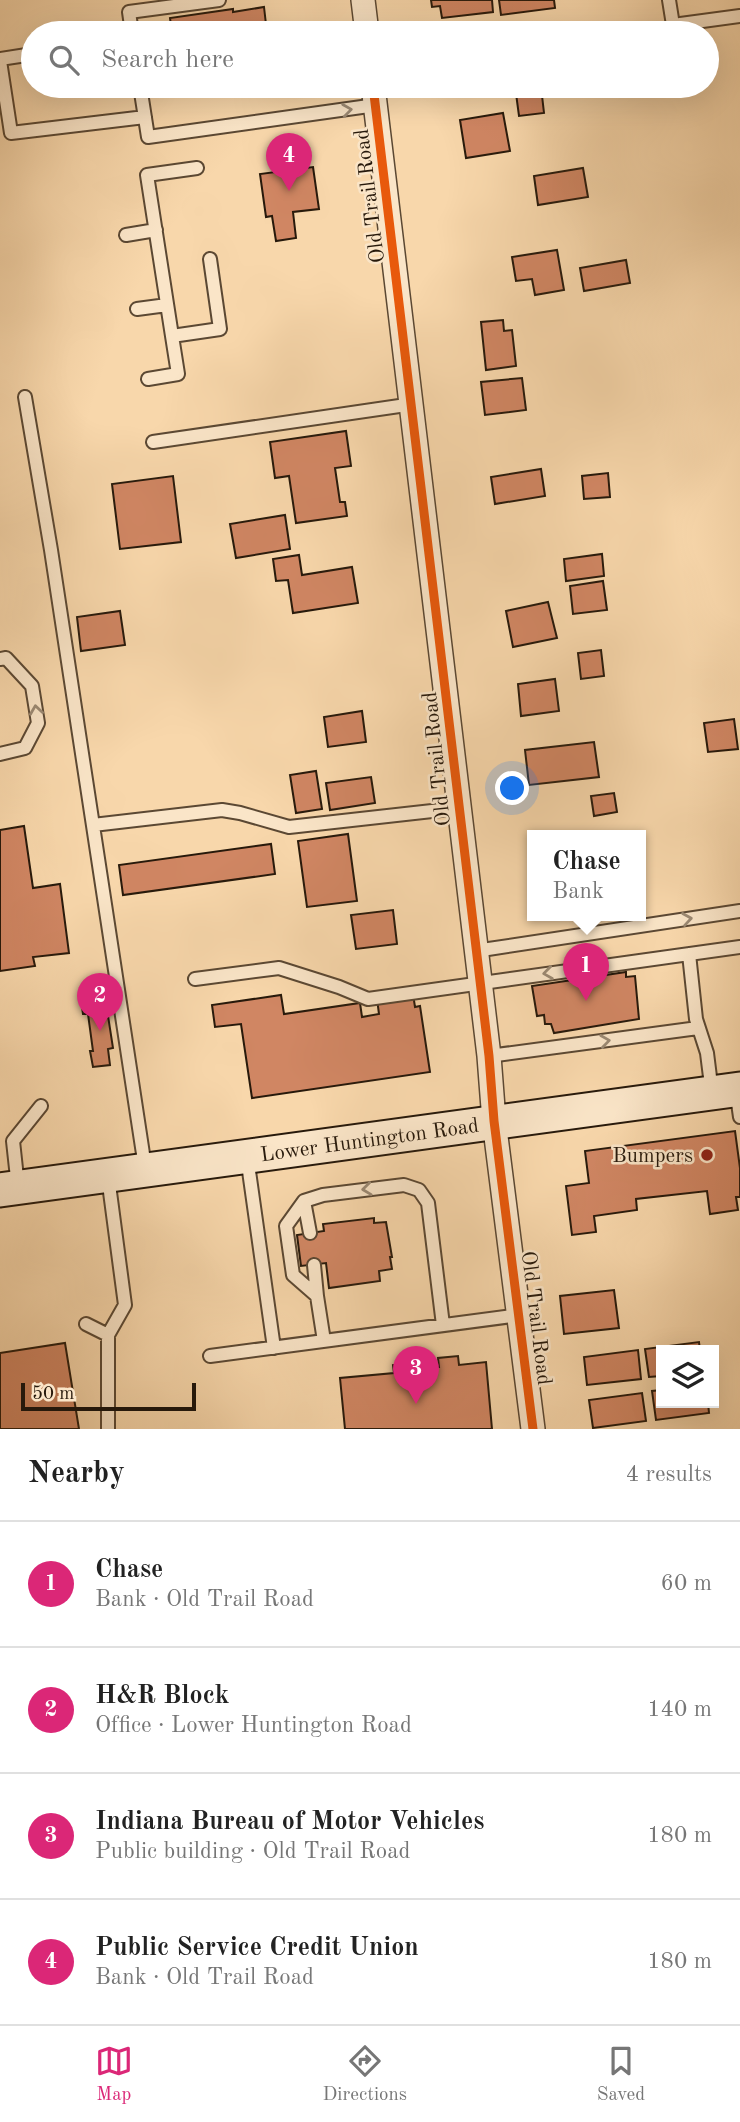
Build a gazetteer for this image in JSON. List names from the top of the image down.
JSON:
{
  "streets": {
    "main road": ["Lower Huntington Road"],
    "street": ["Old Trail Road"]
  },
  "crossings": [
    ["Old Trail Road", "Lower Huntington Road"]
  ],
  "places": ["Bumpers"],
  "scale_bar": "50 m",
  "page": {
    "search": "Search here",
    "pins": [
      "4",
      "1",
      "2",
      "3"
    ],
    "popup": ["Chase", "Bank"],
    "scale": "50 m",
    "heading": ["Nearby", "4 results"],
    "list": [
      {
        "mark": "1",
        "name": "Chase",
        "note": "Bank · Old Trail Road",
        "value": "60 m"
      },
      {
        "mark": "2",
        "name": "H&R Block",
        "note": "Office · Lower Huntington Road",
        "value": "140 m"
      },
      {
        "mark": "3",
        "name": "Indiana Bureau of Motor Vehicles",
        "note": "Public building · Old Trail Road",
        "value": "180 m"
      },
      {
        "mark": "4",
        "name": "Public Service Credit Union",
        "note": "Bank · Old Trail Road",
        "value": "180 m"
      }
    ],
    "nav": ["Map", "Directions", "Saved"]
  }
}
